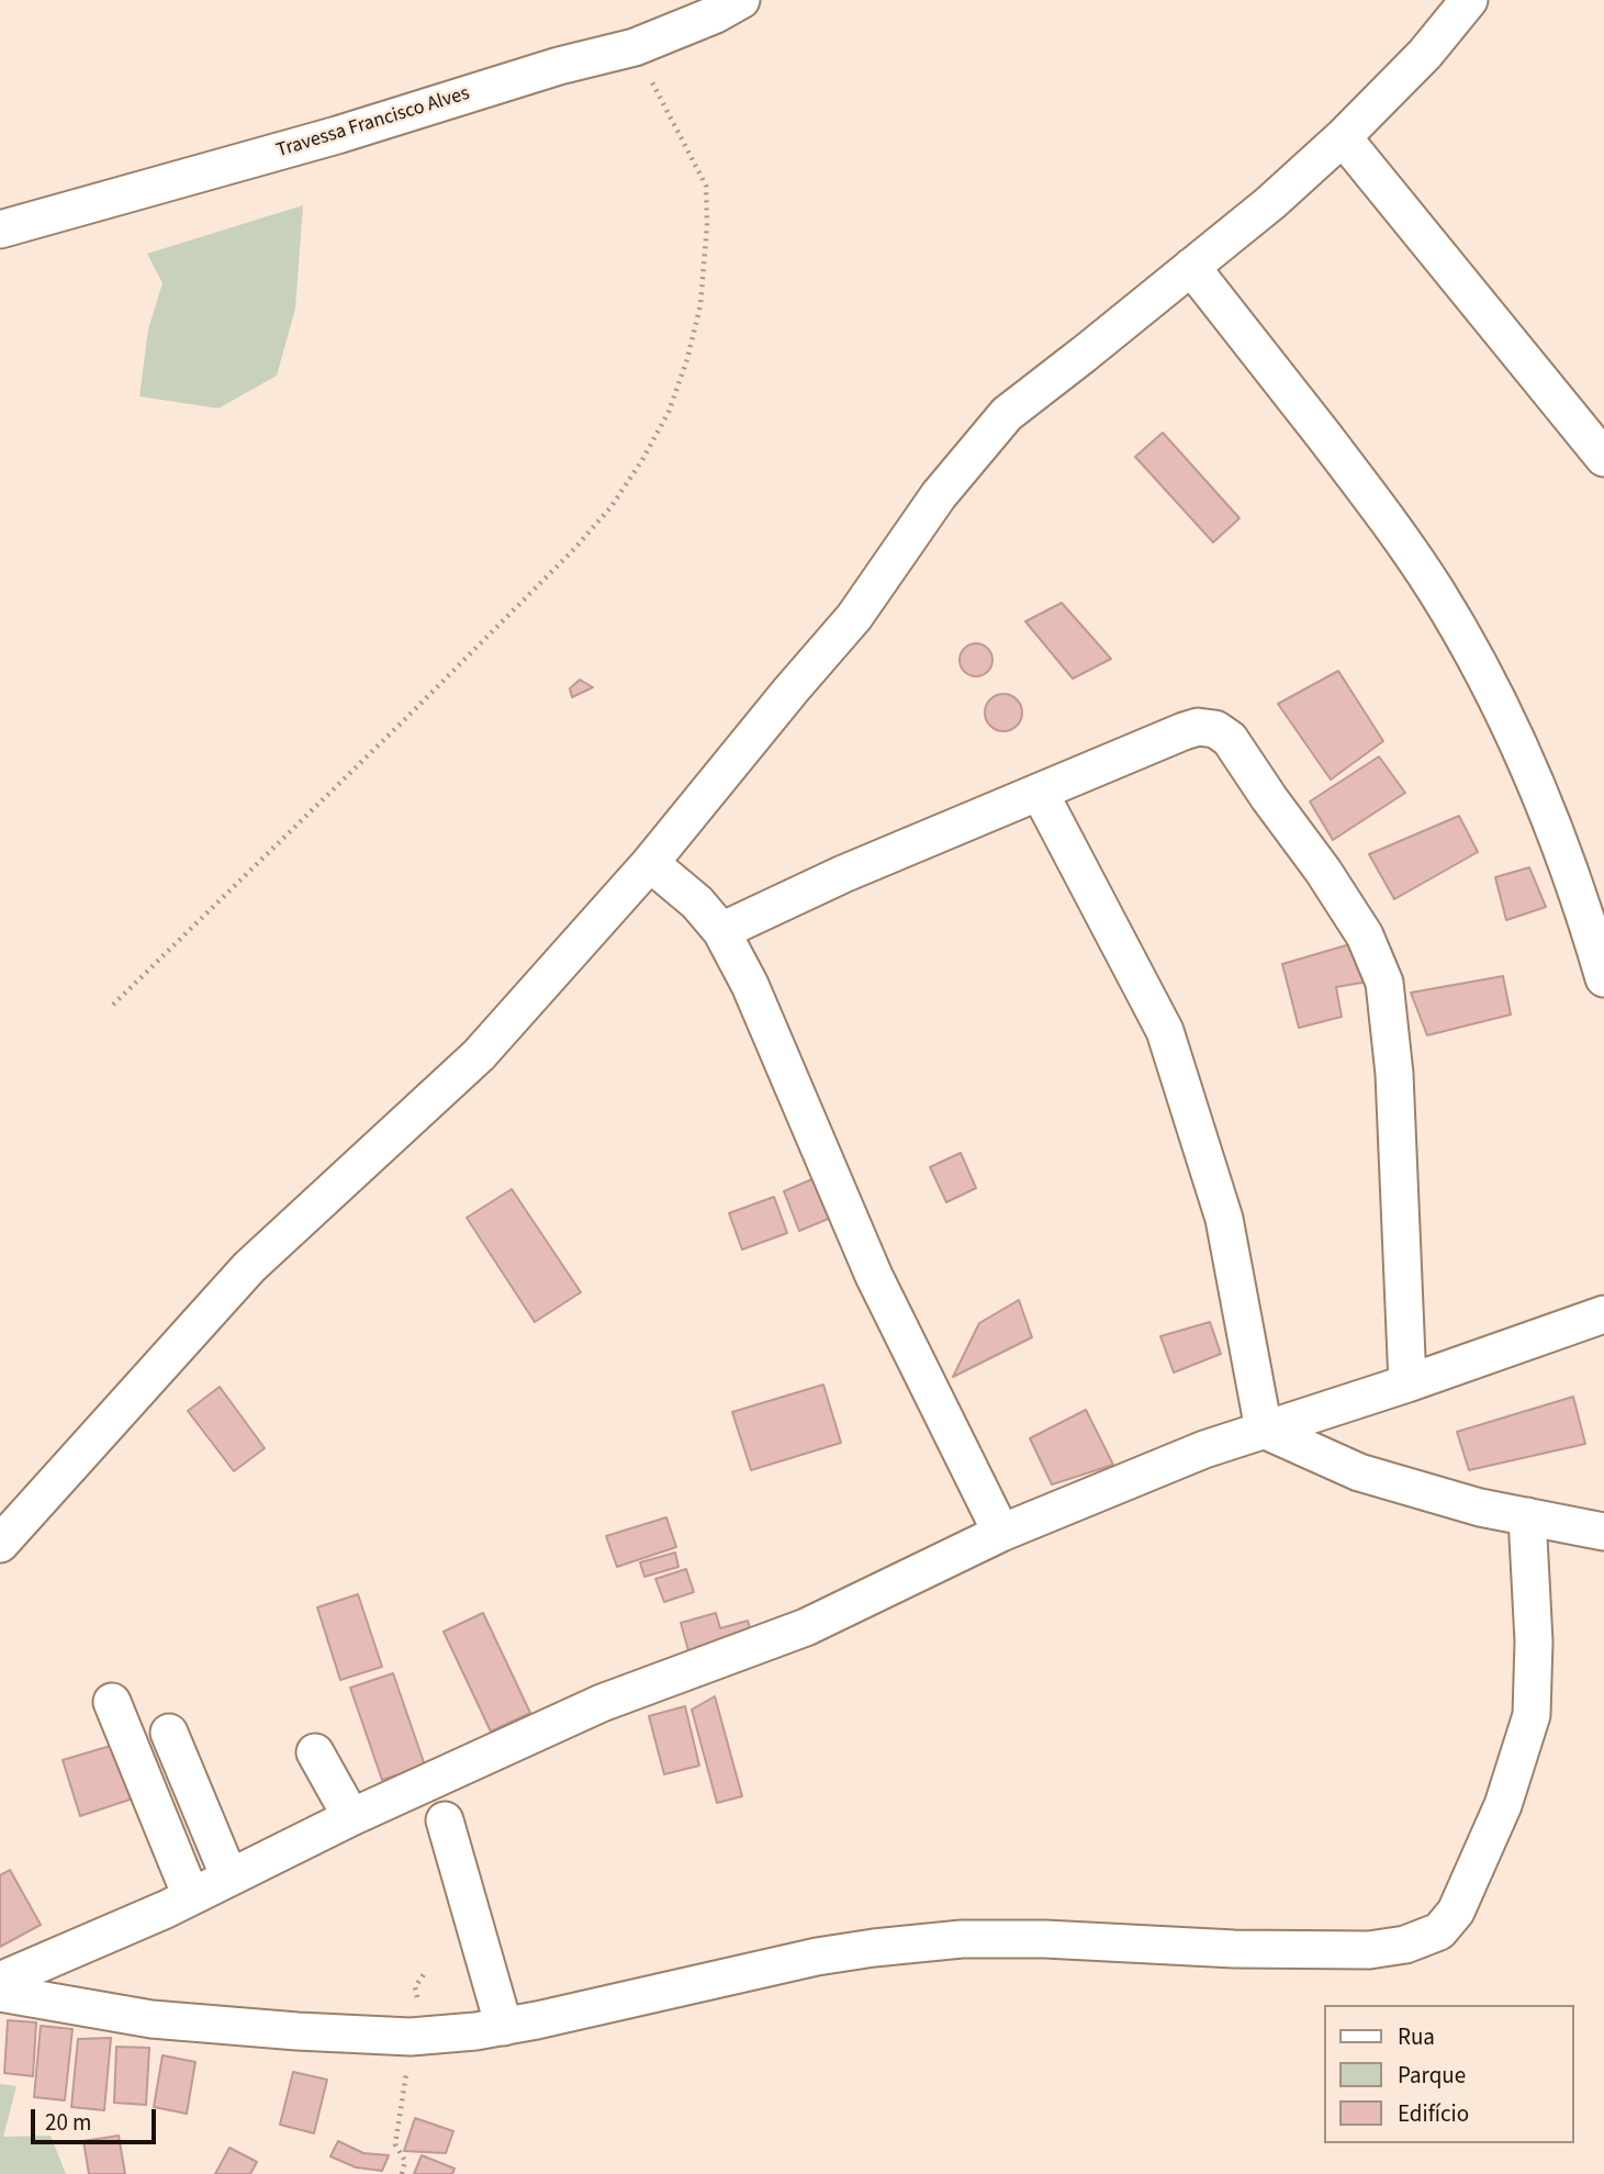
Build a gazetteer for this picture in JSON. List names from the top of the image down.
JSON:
{
  "streets": {
    "street": ["Travessa Francisco Alves"]
  },
  "legend": ["Rua", "Parque", "Edifício"],
  "scale_bar": "20 m"
}
